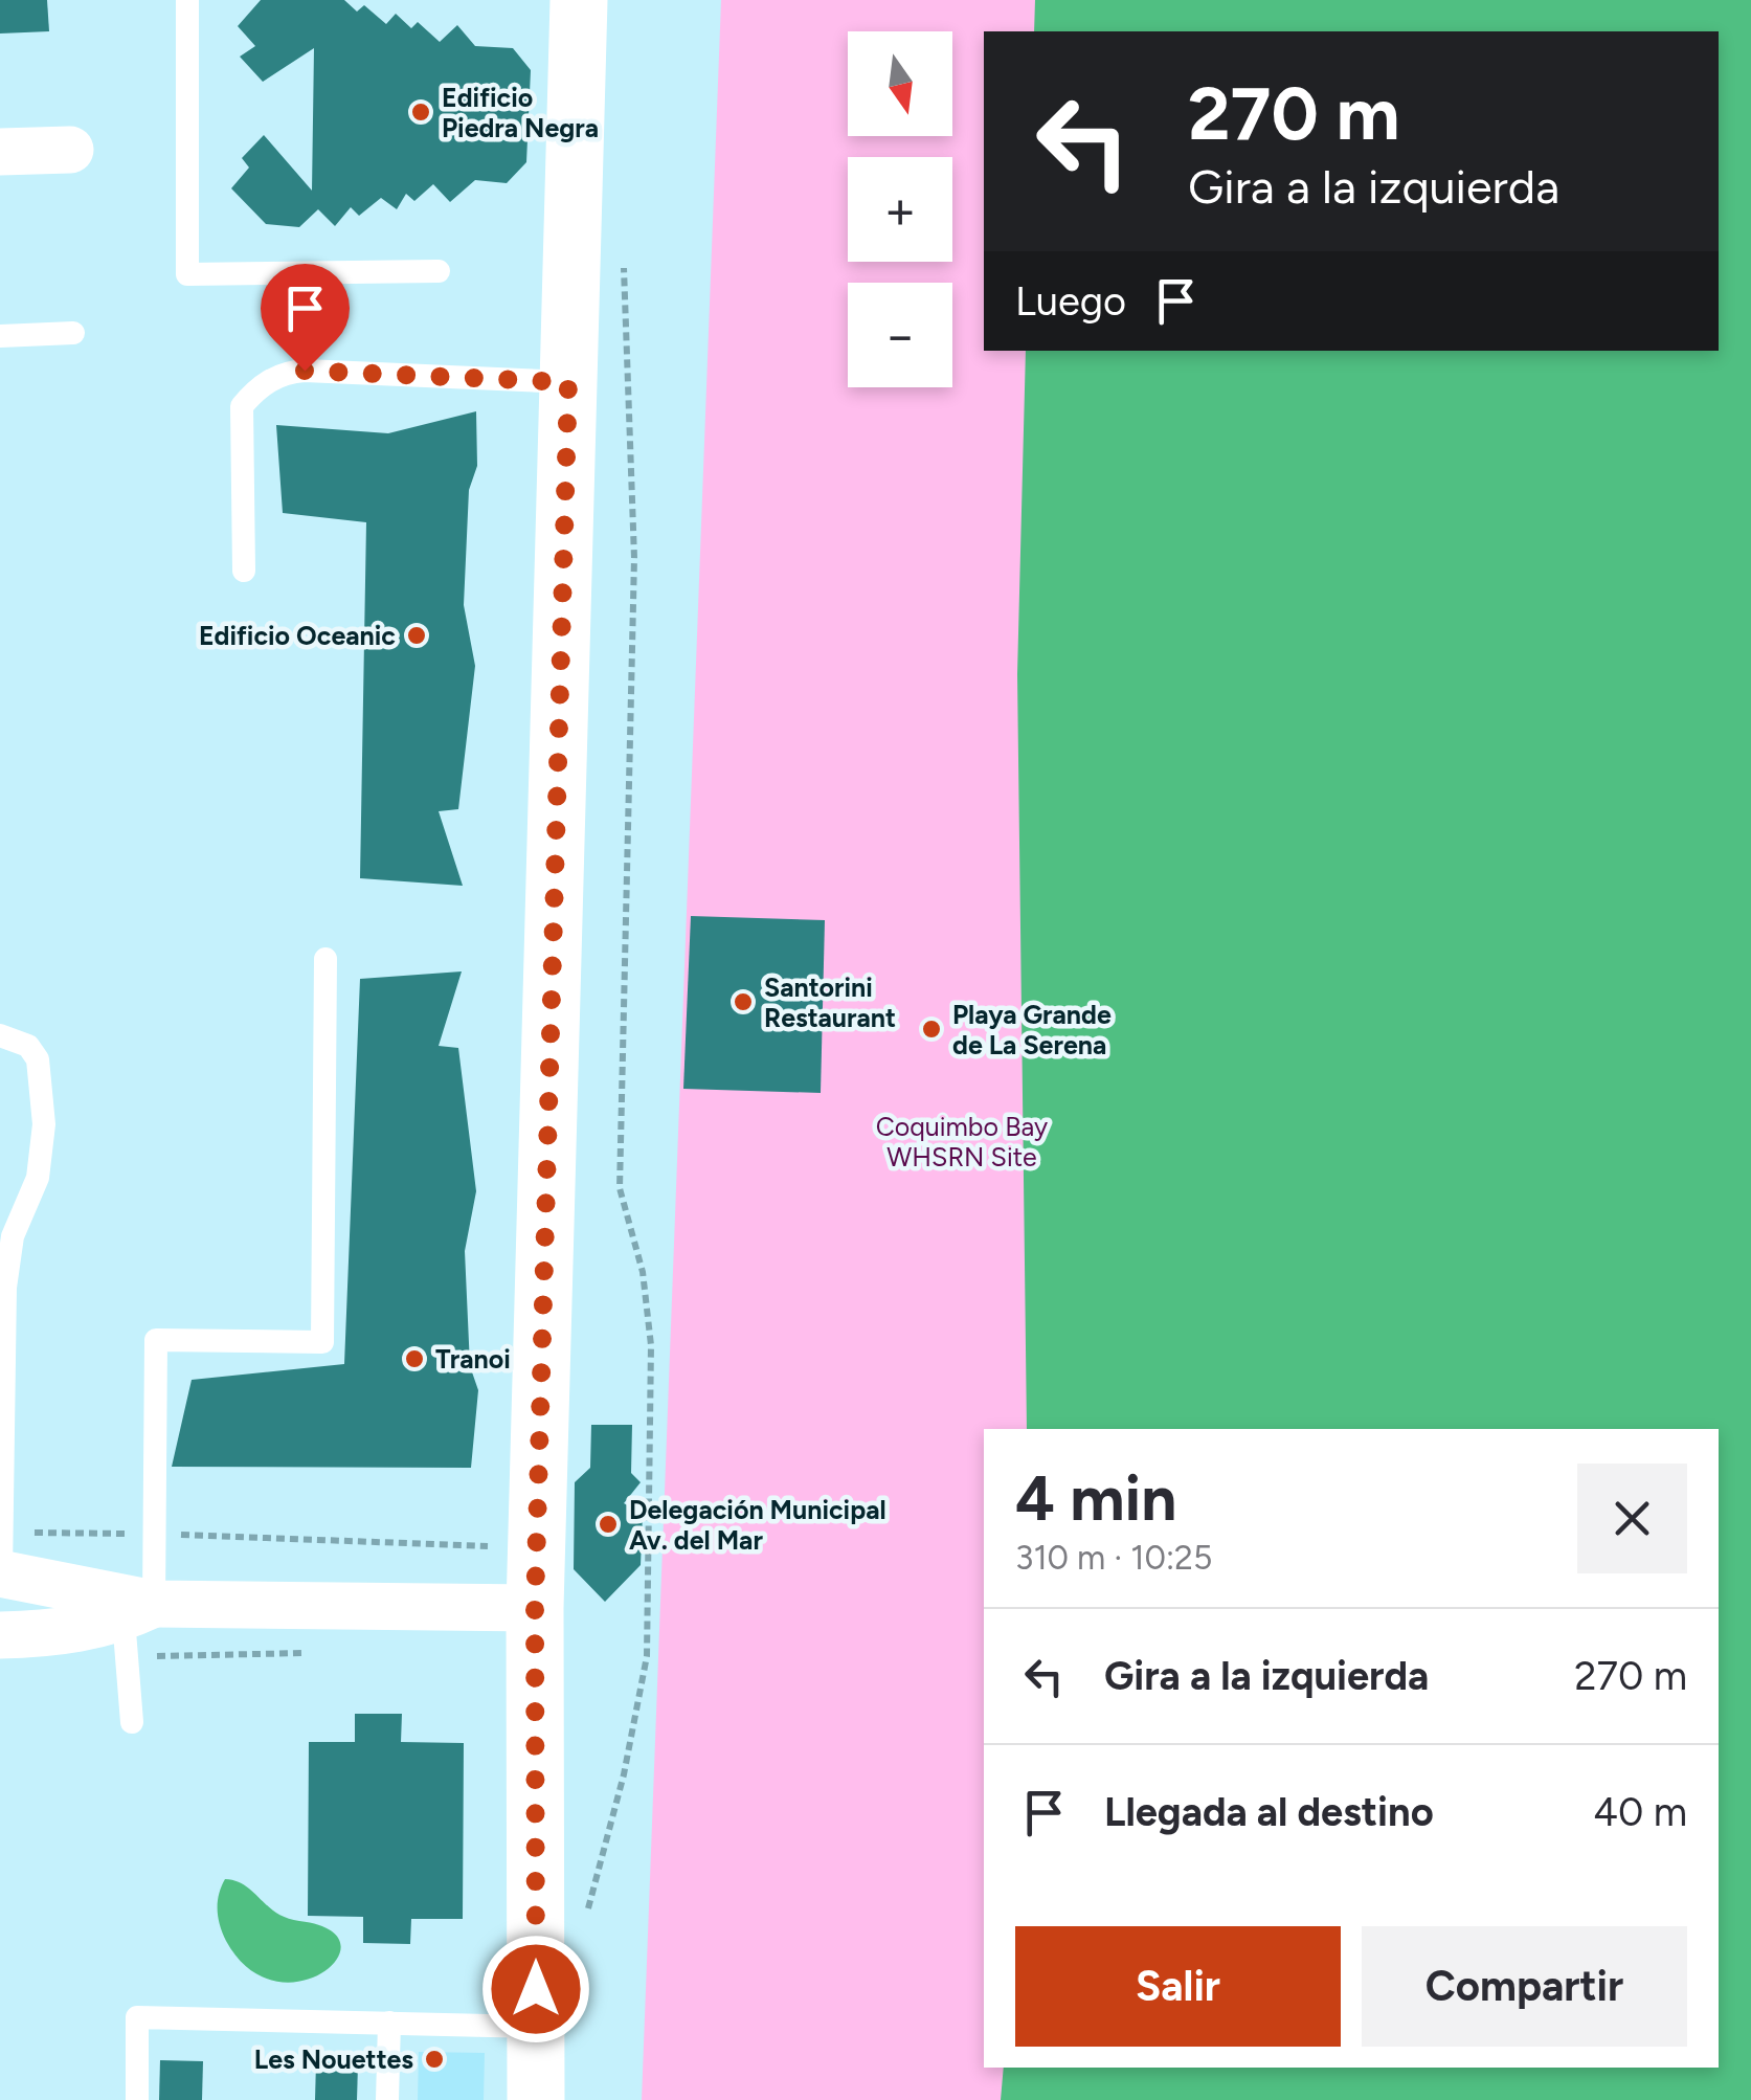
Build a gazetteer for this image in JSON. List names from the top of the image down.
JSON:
{
  "parks": ["Coquimbo Bay WHSRN Site"],
  "places": [
    "Edificio Piedra Negra",
    "Edificio Oceanic",
    "Santorini Restaurant",
    "Playa Grande de La Serena",
    "Tranoi",
    "Delegación Municipal Av. del Mar",
    "Les Nouettes"
  ],
  "north": "bottom",
  "page": {
    "map_buttons": ["+", "−"],
    "turn": ["270 m", "Gira a la izquierda"],
    "then": "Luego",
    "heading": ["4 min", "310 m · 10:25"],
    "list": [
      {
        "name": "Gira a la izquierda",
        "value": "270 m"
      },
      {
        "name": "Llegada al destino",
        "value": "40 m"
      }
    ],
    "buttons": ["Salir", "Compartir"]
  }
}
